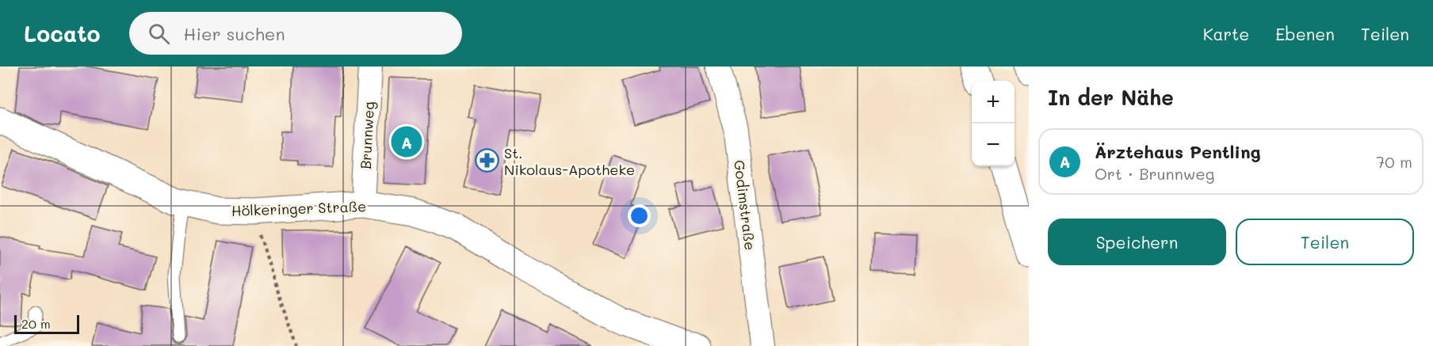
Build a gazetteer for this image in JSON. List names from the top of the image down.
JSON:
{
  "streets": {
    "main road": ["Hölkeringer Straße"],
    "street": ["Brunnweg", "Godimstraße"]
  },
  "crossings": [
    ["Brunnweg", "Hölkeringer Straße"]
  ],
  "places": {
    "pharmacy": ["St. Nikolaus-Apotheke"]
  },
  "scale_bar": "20 m",
  "page": {
    "header": "Locato",
    "search": "Hier suchen",
    "nav": ["Karte", "Ebenen", "Teilen"],
    "heading": "In der Nähe",
    "map_buttons": ["+", "−"],
    "pins": "A",
    "list": [
      {
        "mark": "A",
        "name": "Ärztehaus Pentling",
        "note": "Ort · Brunnweg",
        "value": "70 m"
      }
    ],
    "buttons": ["Speichern", "Teilen"],
    "scale": "20 m"
  }
}
